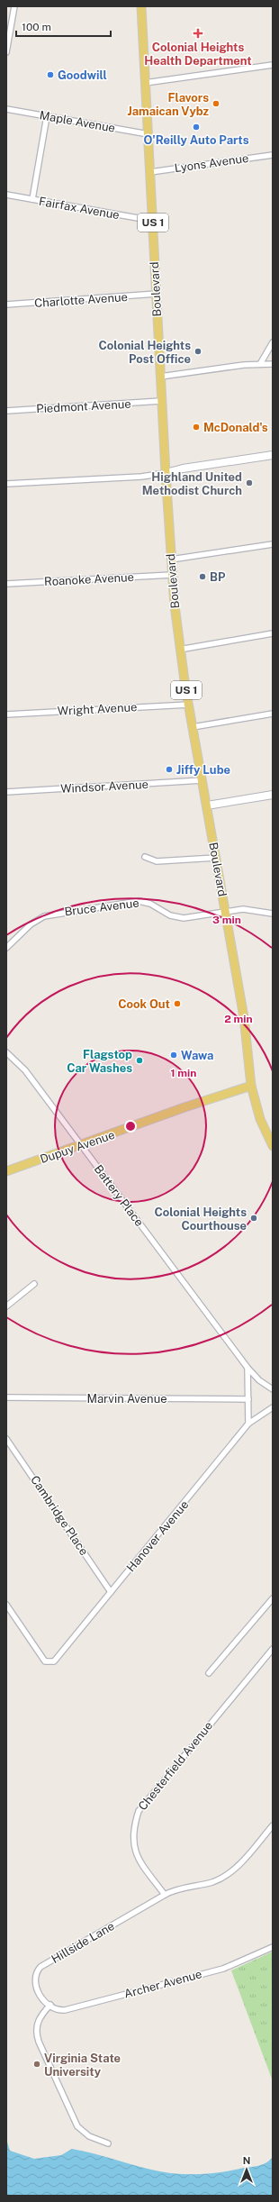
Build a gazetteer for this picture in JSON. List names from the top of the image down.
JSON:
{
  "streets": {
    "main road": ["US 1", "Boulevard", "Dupuy Avenue"],
    "street": [
      "Maple Avenue",
      "Lyons Avenue",
      "Fairfax Avenue",
      "Charlotte Avenue",
      "Piedmont Avenue",
      "Roanoke Avenue",
      "Wright Avenue",
      "Windsor Avenue",
      "Bruce Avenue",
      "Battery Place",
      "Marvin Avenue",
      "Cambridge Place",
      "Hanover Avenue",
      "Chesterfield Avenue",
      "Hillside Lane",
      "Archer Avenue"
    ]
  },
  "crossings": [
    ["Maple Avenue", "Boulevard"],
    ["Lyons Avenue", "Boulevard"],
    ["Fairfax Avenue", "Boulevard"],
    ["Boulevard", "Charlotte Avenue"],
    ["Boulevard", "Piedmont Avenue"],
    ["Boulevard", "Roanoke Avenue"],
    ["Boulevard", "Wright Avenue"],
    ["Boulevard", "Windsor Avenue"],
    ["Boulevard", "Bruce Avenue"],
    ["Boulevard", "Dupuy Avenue"],
    ["Dupuy Avenue", "Battery Place"],
    ["Cambridge Place", "Hanover Avenue"],
    ["Chesterfield Avenue", "Hillside Lane"],
    ["Hillside Lane", "Archer Avenue"]
  ],
  "places": {
    "health": ["Colonial Heights Health Department"],
    "other": [
      "Goodwill",
      "Flavors Jamaican Vybz",
      "O'Reilly Auto Parts",
      "Colonial Heights Post Office",
      "McDonald's",
      "Highland United Methodist Church",
      "BP",
      "Jiffy Lube",
      "Cook Out",
      "Wawa",
      "Flagstop Car Washes",
      "Colonial Heights Courthouse",
      "Virginia State University"
    ]
  },
  "scale_bar": "100 m",
  "north": "top",
  "rings": ["3 min", "2 min", "1 min"]
}
